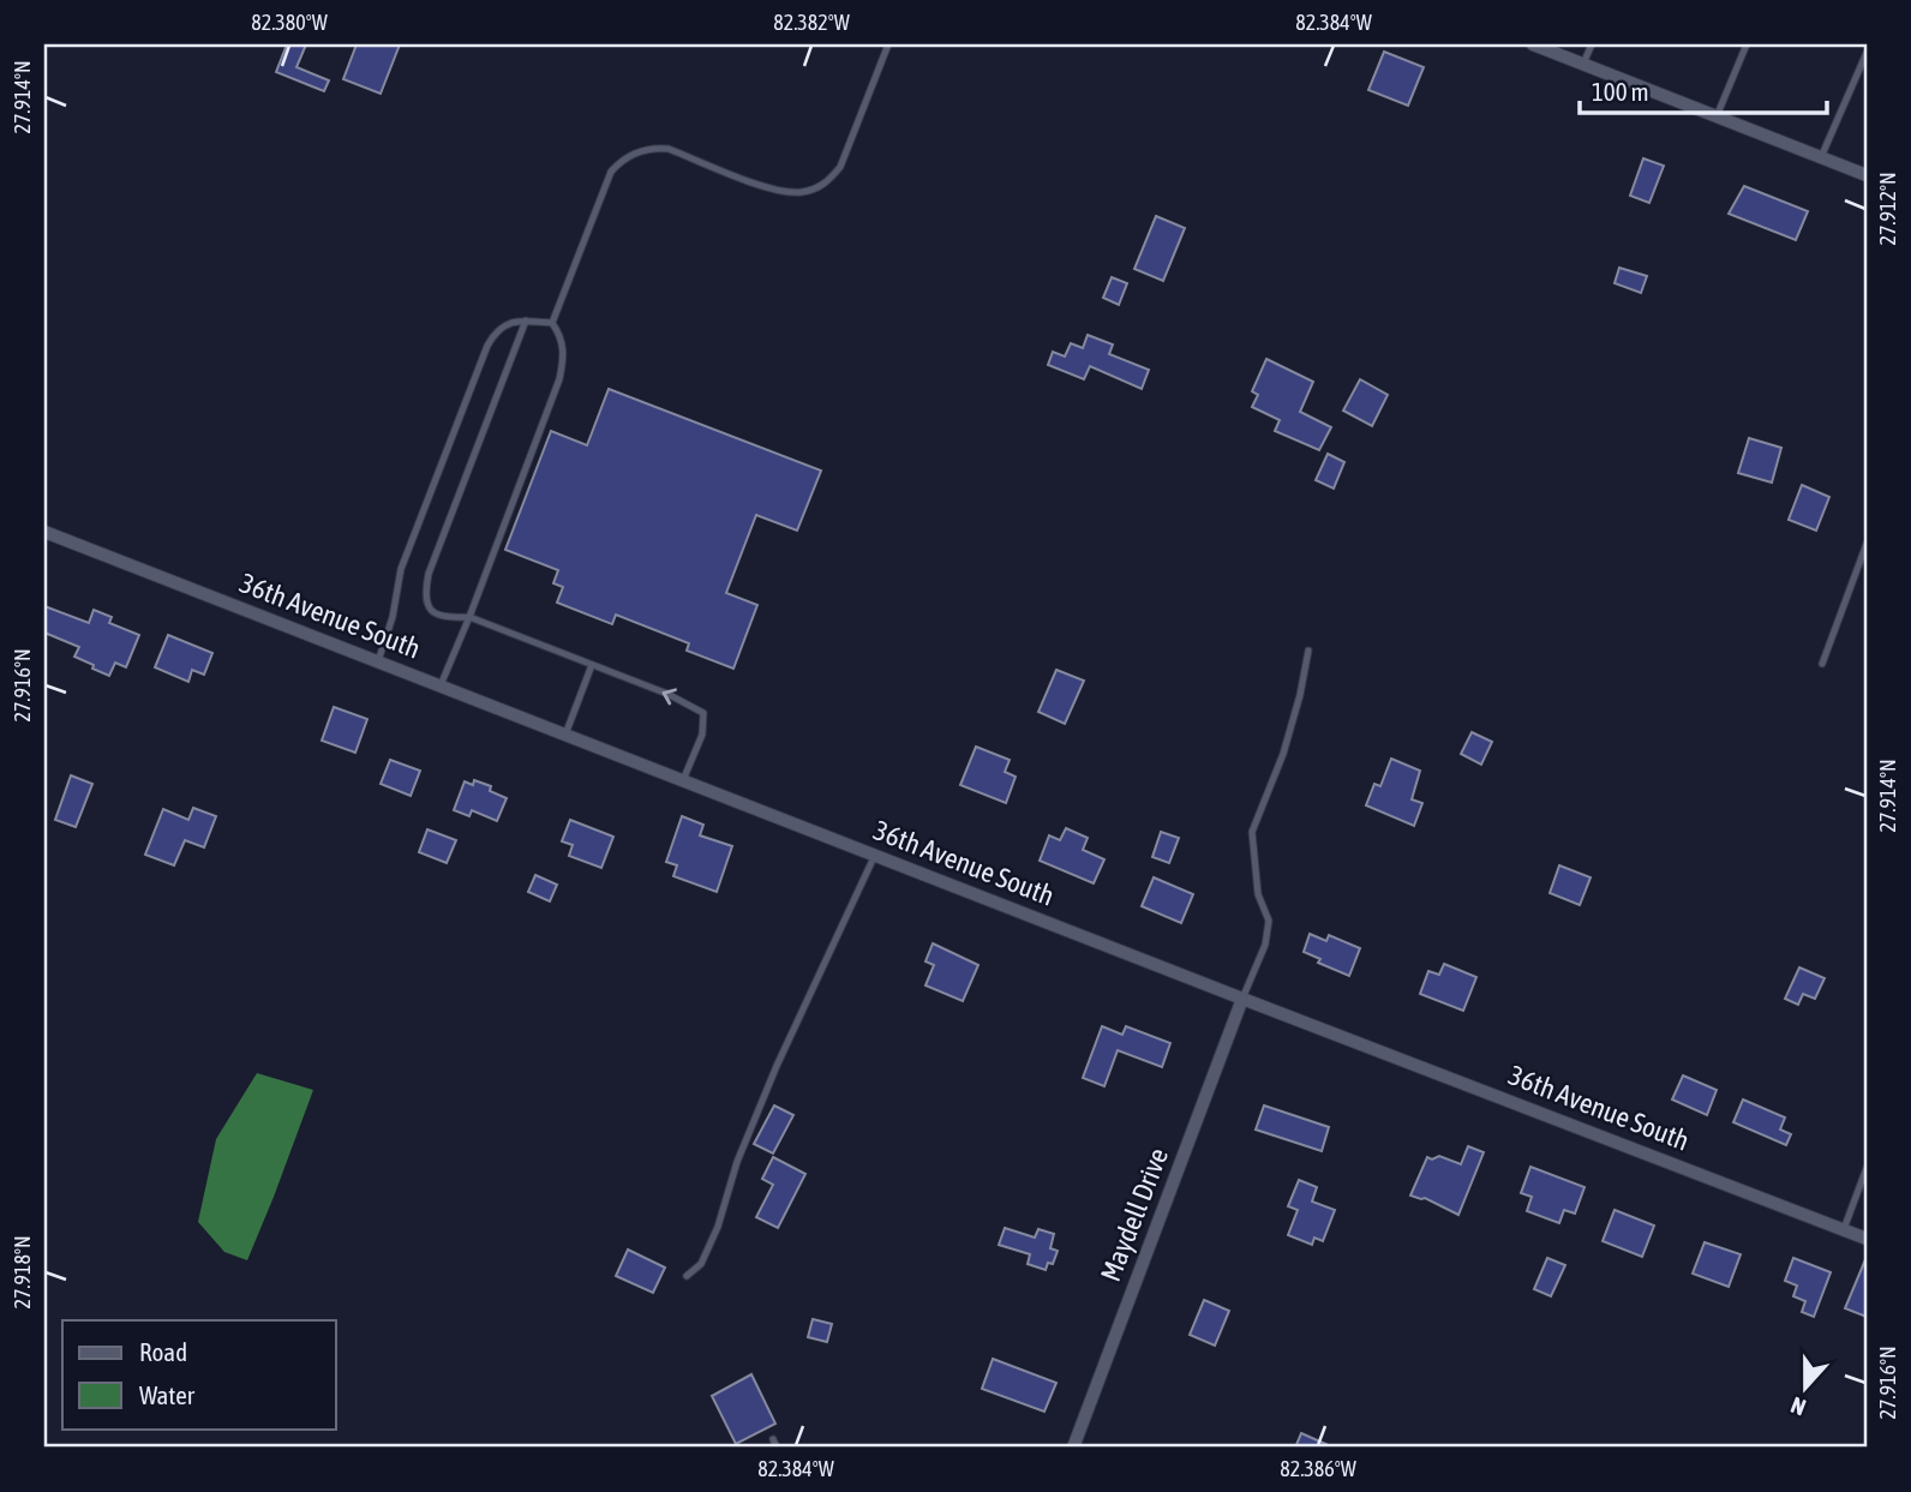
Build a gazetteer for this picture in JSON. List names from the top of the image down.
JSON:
{
  "streets": {
    "street": ["36th Avenue South", "Maydell Drive"]
  },
  "crossings": [
    ["36th Avenue South", "Maydell Drive"]
  ],
  "legend": ["Road", "Water"],
  "scale_bar": "100 m",
  "north": "bottom",
  "coordinates": [
    "82.380°W",
    "82.382°W",
    "82.384°W",
    "27.914°N",
    "27.912°N",
    "27.916°N",
    "27.918°N",
    "82.386°W"
  ]
}
